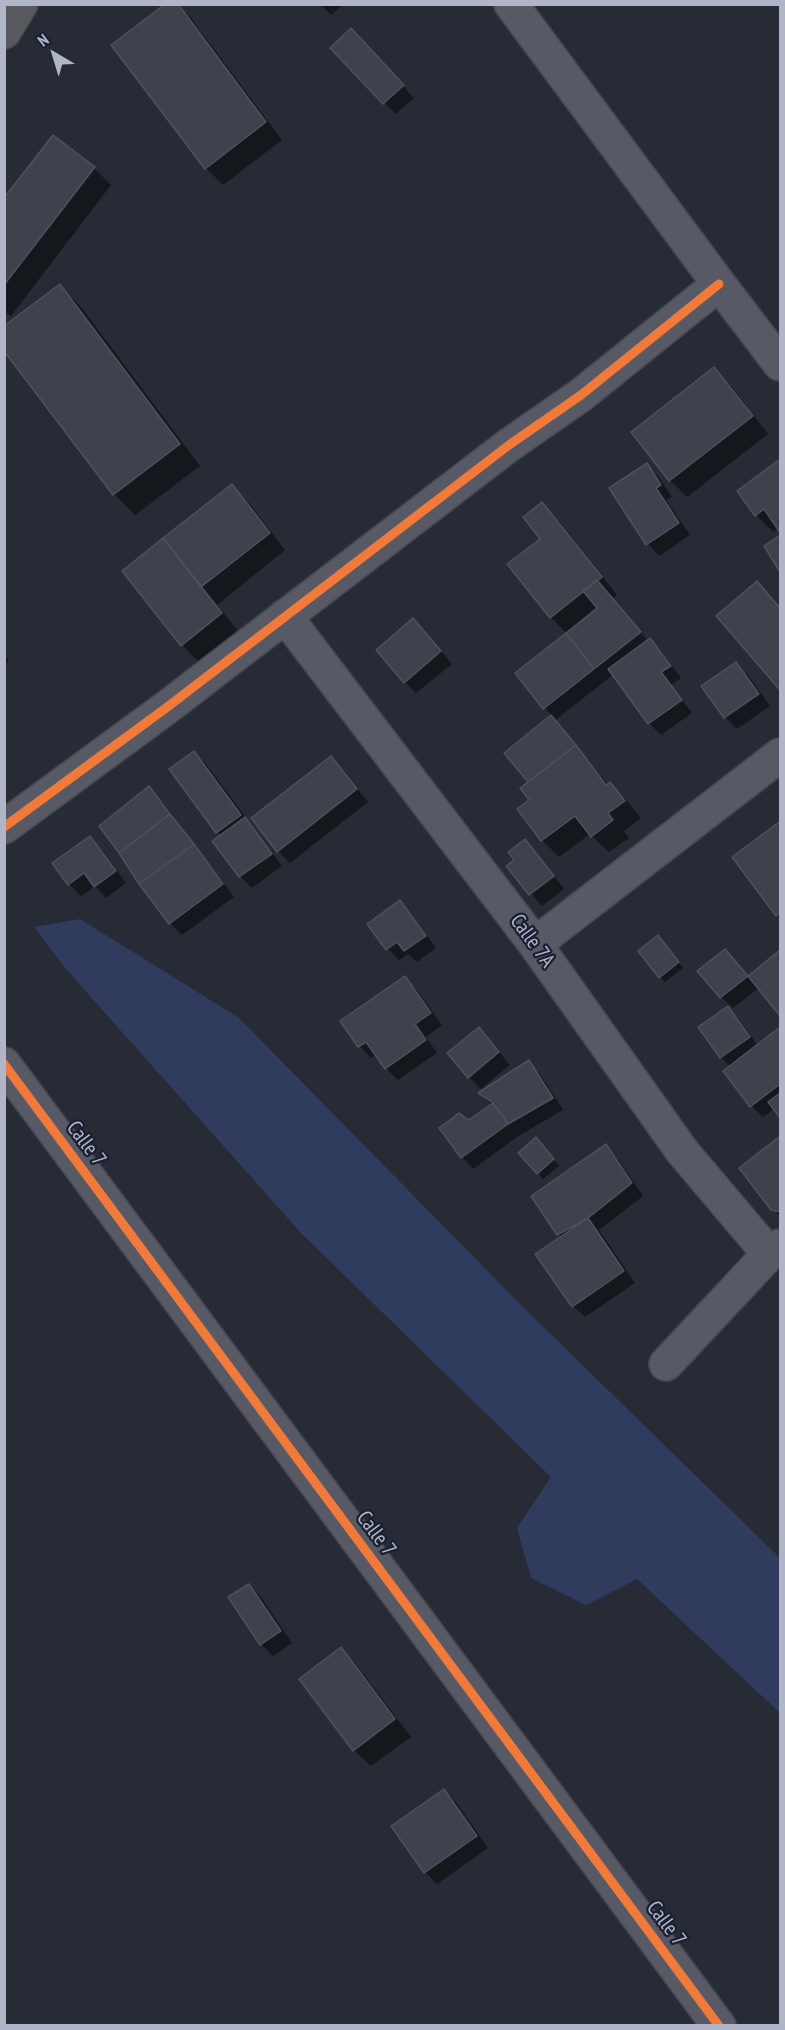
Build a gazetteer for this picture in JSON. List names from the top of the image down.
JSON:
{
  "streets": {
    "street": ["Calle 7A", "Calle 7"]
  },
  "north": "top left"
}
